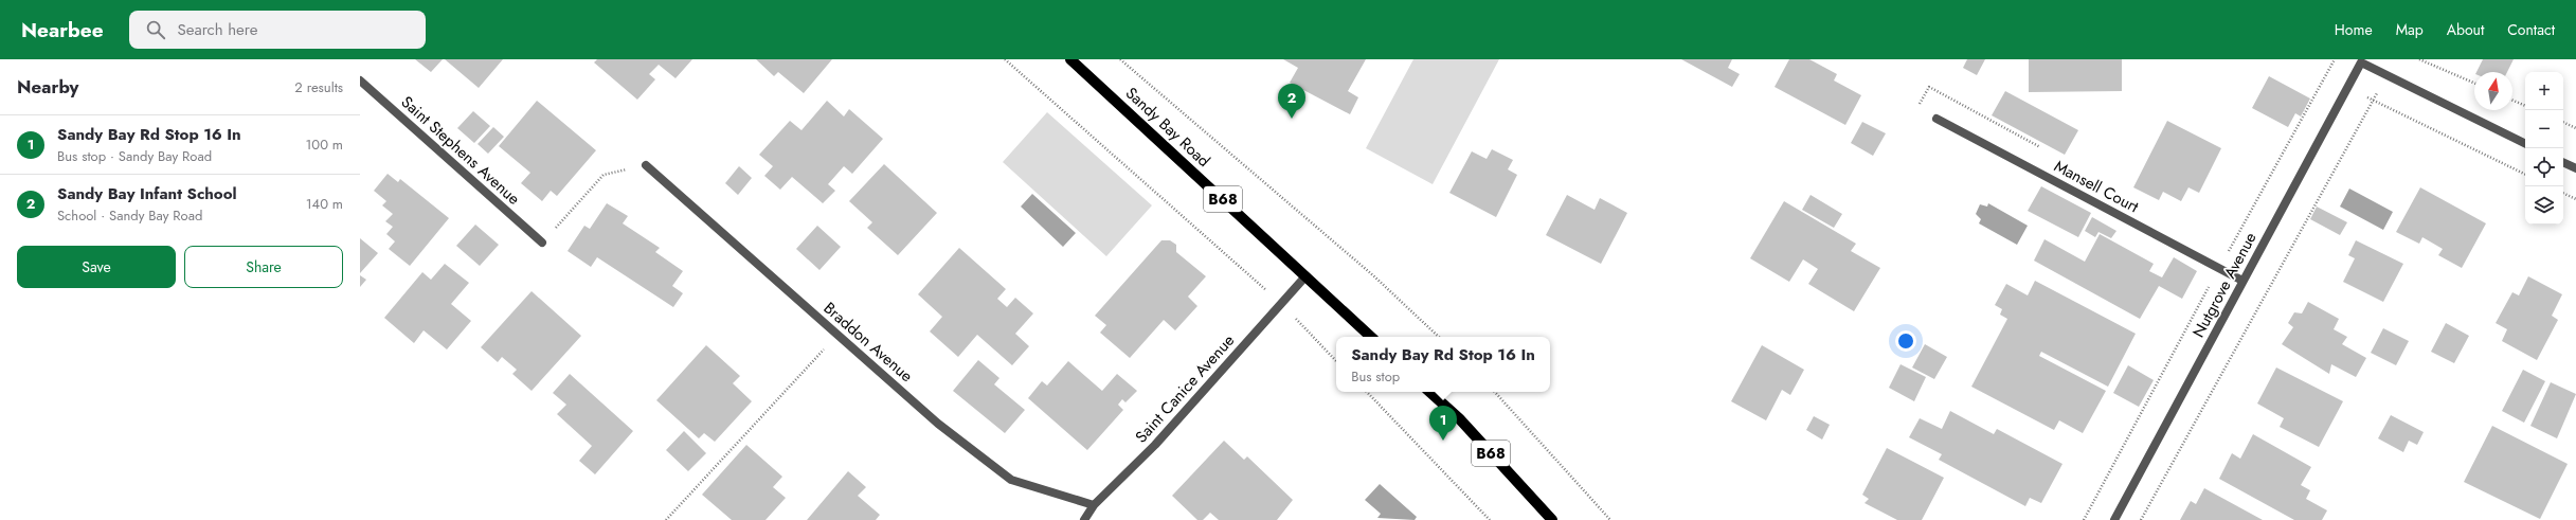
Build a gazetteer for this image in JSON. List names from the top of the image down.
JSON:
{
  "streets": {
    "main road": ["Sandy Bay Road", "B68"],
    "street": [
      "Saint Stephens Avenue",
      "Mansell Court",
      "Nutgrove Avenue",
      "Braddon Avenue",
      "Saint Canice Avenue"
    ]
  },
  "crossings": [
    ["Sandy Bay Road", "Saint Canice Avenue"],
    ["Mansell Court", "Nutgrove Avenue"],
    ["Braddon Avenue", "Saint Canice Avenue"]
  ],
  "north": "top",
  "page": {
    "header": "Nearbee",
    "search": "Search here",
    "nav": [
      "Home",
      "Map",
      "About",
      "Contact"
    ],
    "heading": ["Nearby", "2 results"],
    "map_buttons": ["+", "−"],
    "pins": ["2", "1"],
    "list": [
      {
        "mark": "1",
        "name": "Sandy Bay Rd Stop 16 In",
        "note": "Bus stop · Sandy Bay Road",
        "value": "100 m"
      },
      {
        "mark": "2",
        "name": "Sandy Bay Infant School",
        "note": "School · Sandy Bay Road",
        "value": "140 m"
      }
    ],
    "buttons": ["Save", "Share"],
    "popup": ["Sandy Bay Rd Stop 16 In", "Bus stop"]
  }
}
